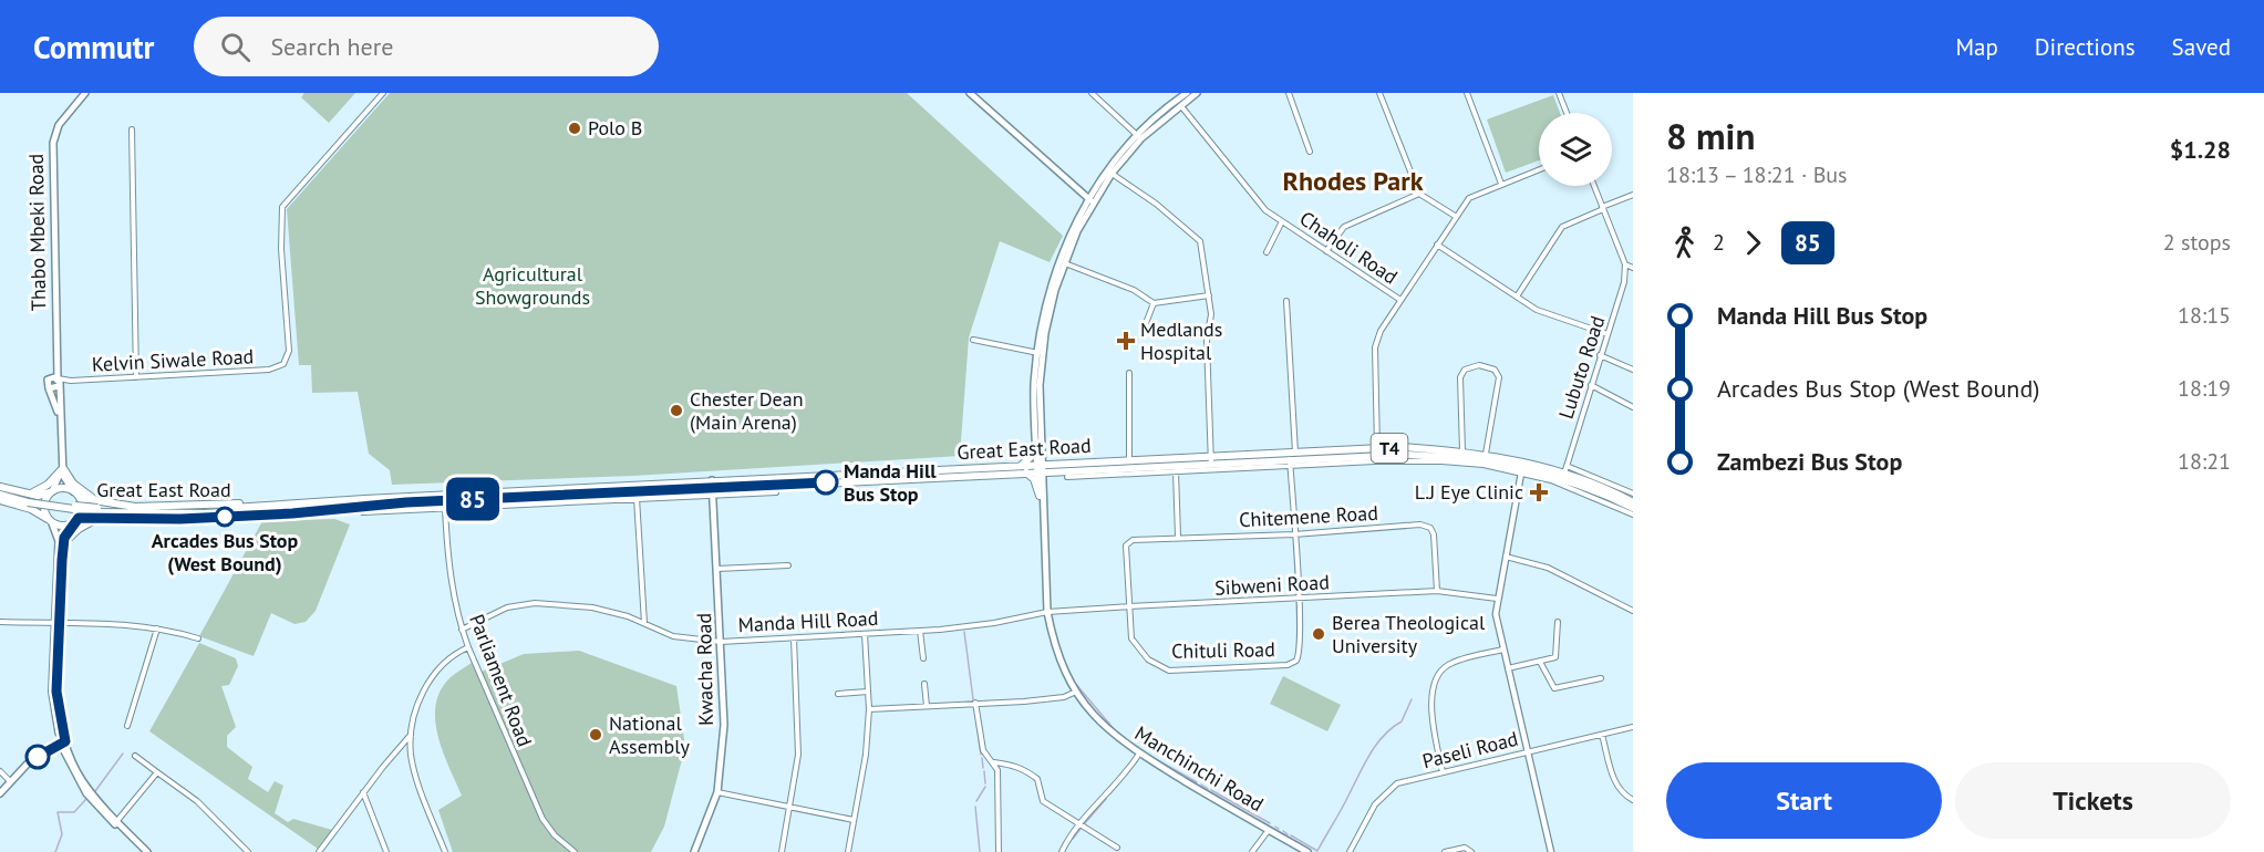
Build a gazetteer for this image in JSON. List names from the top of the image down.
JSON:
{
  "streets": {
    "main road": [
      "Thabo Mbeki Road",
      "T4",
      "Great East Road",
      "Kwacha Road",
      "Manchinchi Road"
    ],
    "street": [
      "Chaholi Road",
      "Kelvin Siwale Road",
      "Lubuto Road",
      "Chitemene Road",
      "Sibweni Road",
      "Manda Hill Road",
      "Chituli Road",
      "Parliament Road",
      "Paseli Road"
    ]
  },
  "crossings": [
    ["Thabo Mbeki Road", "Kelvin Siwale Road"],
    ["Thabo Mbeki Road", "Great East Road"],
    ["Lubuto Road", "Great East Road"],
    ["Great East Road", "Kwacha Road"],
    ["Great East Road", "Parliament Road"],
    ["Great East Road", "Manchinchi Road"],
    ["Chitemene Road", "Sibweni Road"],
    ["Chitemene Road", "Chituli Road"],
    ["Sibweni Road", "Manda Hill Road"],
    ["Sibweni Road", "Chituli Road"],
    ["Sibweni Road", "Manchinchi Road"],
    ["Manda Hill Road", "Kwacha Road"],
    ["Manda Hill Road", "Parliament Road"],
    ["Manda Hill Road", "Manchinchi Road"]
  ],
  "districts": ["Rhodes Park"],
  "parks": ["Agricultural Showgrounds"],
  "places": {
    "other": [
      "Polo B",
      "Chester Dean (Main Arena)",
      "Manda Hill Bus Stop",
      "Arcades Bus Stop (West Bound)",
      "Berea Theological University",
      "National Assembly"
    ],
    "health": ["Medlands Hospital", "L.J Eye Clinic"]
  },
  "lines": ["bus line 85"],
  "page": {
    "header": "Commutr",
    "search": "Search here",
    "nav": ["Map", "Directions", "Saved"],
    "on_map": "85",
    "heading": ["8 min", "18:13 – 18:21 · Bus", "$1.28"],
    "legs": ["2", "85", "2 stops"],
    "list": [
      {
        "name": "Manda Hill Bus Stop",
        "value": "18:15"
      },
      {
        "name": "Arcades Bus Stop (West Bound)",
        "value": "18:19"
      },
      {
        "name": "Zambezi Bus Stop",
        "value": "18:21"
      }
    ],
    "buttons": ["Start", "Tickets"]
  }
}
